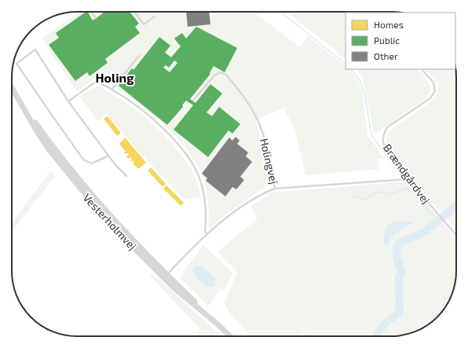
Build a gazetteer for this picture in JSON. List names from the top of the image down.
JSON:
{
  "streets": {
    "street": ["Vesterholmvej"],
    "lane": ["Holingvej", "Brændgårdvej"]
  },
  "crossings": [
    ["Holingvej", "Brændgårdvej"]
  ],
  "districts": ["Holing"],
  "legend": ["Homes", "Public", "Other"]
}
